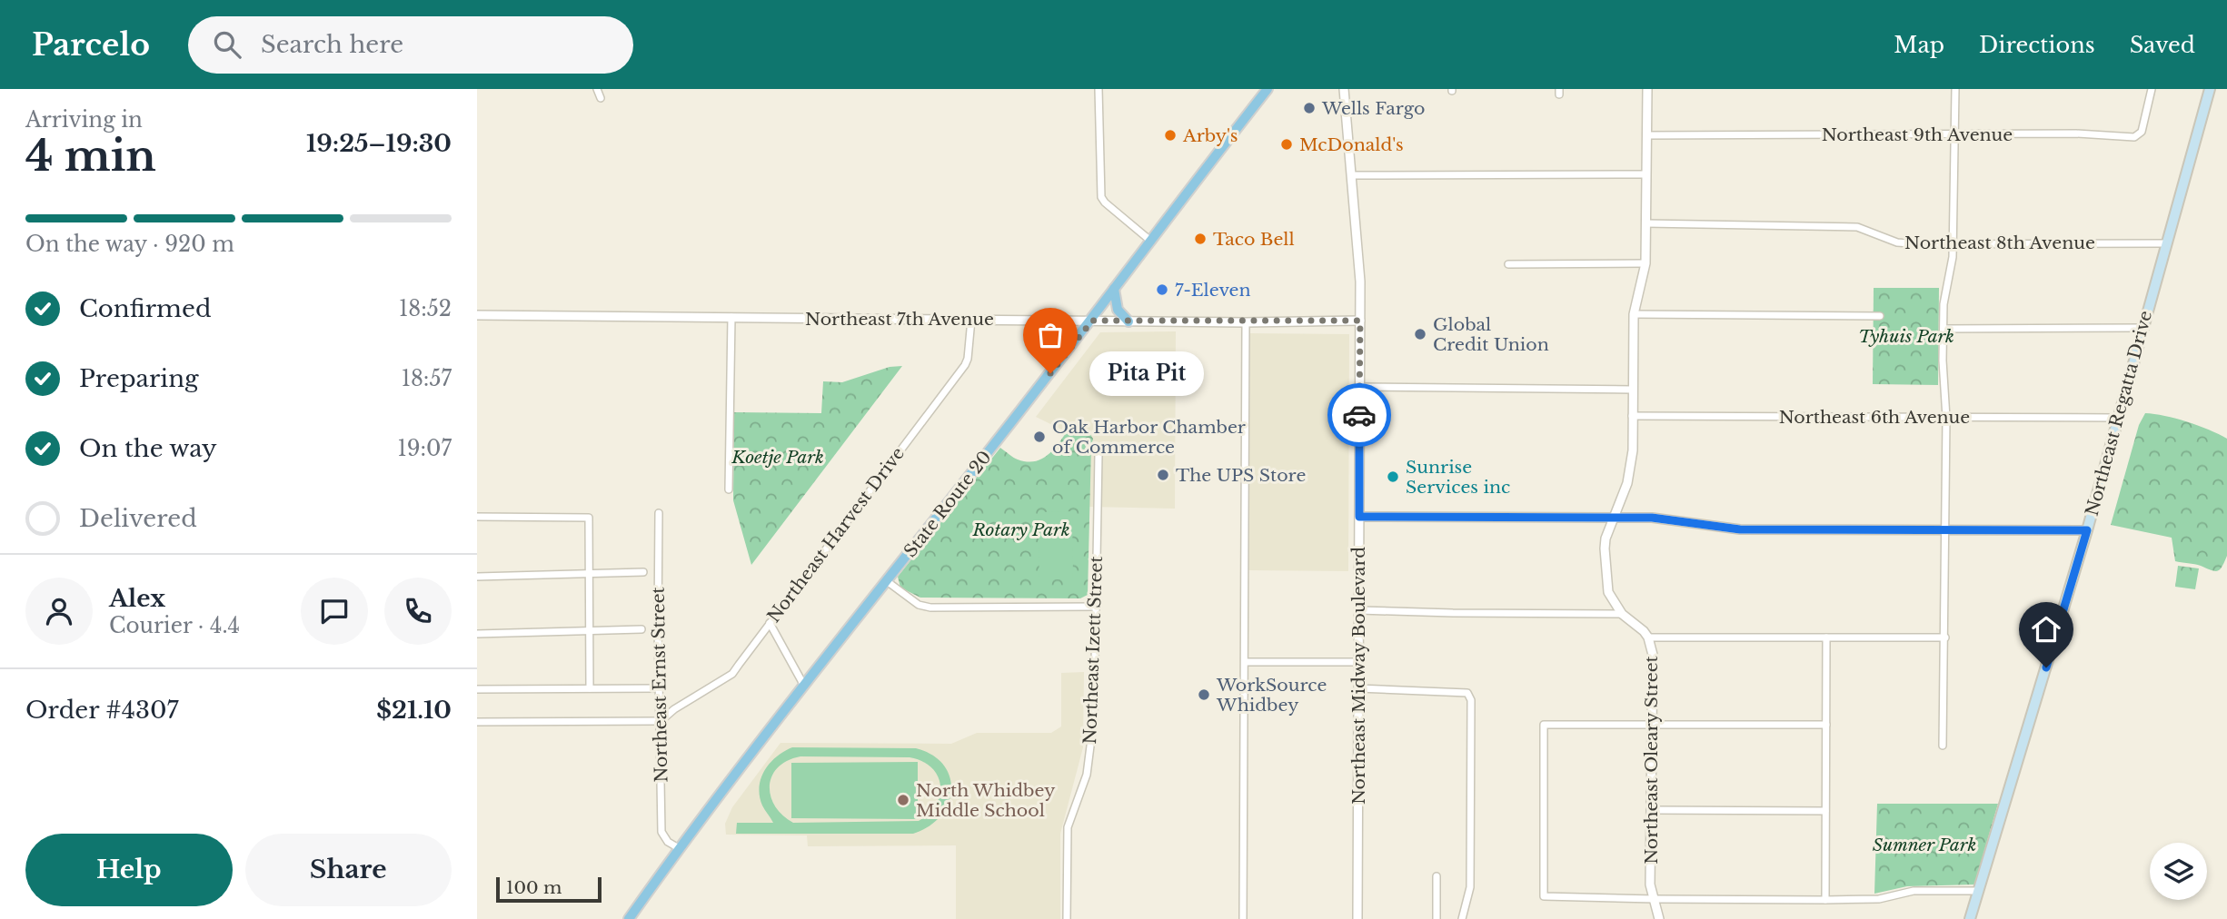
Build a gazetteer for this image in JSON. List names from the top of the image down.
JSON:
{
  "streets": {
    "main road": ["Northeast Regatta Drive", "State Route 20"],
    "street": [
      "Northeast 9th Avenue",
      "Northeast 8th Avenue",
      "Northeast 7th Avenue",
      "Northeast 6th Avenue",
      "Northeast Harvest Drive",
      "Northeast Izett Street",
      "Northeast Midway Boulevard",
      "Northeast Ernst Street",
      "Northeast Oleary Street"
    ]
  },
  "crossings": [
    ["Northeast 9th Avenue", "Northeast Oleary Street"],
    ["Northeast 8th Avenue", "Northeast Regatta Drive"],
    ["Northeast 8th Avenue", "Northeast Oleary Street"],
    ["Northeast 7th Avenue", "State Route 20"],
    ["Northeast 7th Avenue", "Northeast Harvest Drive"],
    ["Northeast 7th Avenue", "Northeast Midway Boulevard"],
    ["Northeast Regatta Drive", "Northeast 6th Avenue"],
    ["Northeast 6th Avenue", "Northeast Oleary Street"],
    ["State Route 20", "Northeast Ernst Street"],
    ["Northeast Harvest Drive", "Northeast Ernst Street"]
  ],
  "parks": [
    "Tyhuis Park",
    "Koetje Park",
    "Rotary Park",
    "Sumner Park"
  ],
  "places": [
    "Wells Fargo",
    "Arby's",
    "McDonald's",
    "Taco Bell",
    "7-Eleven",
    "Global Credit Union",
    "Pita Pit",
    "Oak Harbor Chamber of Commerce",
    "The UPS Store",
    "Sunrise Services inc",
    "WorkSource Whidbey",
    "North Whidbey Middle School"
  ],
  "scale_bar": "100 m",
  "page": {
    "header": "Parcelo",
    "search": "Search here",
    "nav": ["Map", "Directions", "Saved"],
    "heading": ["4 min", "Arriving in", "19:25–19:30"],
    "panel": [
      "Alex",
      "Courier · 4.4",
      "Order #4307",
      "$21.10"
    ],
    "bar": "On the way · 920 m",
    "list": [
      ["Confirmed", "18:52"],
      ["Preparing", "18:57"],
      ["On the way", "19:07"],
      "Delivered"
    ],
    "bubble": "Pita Pit",
    "buttons": ["Help", "Share"],
    "scale": "100 m"
  }
}
